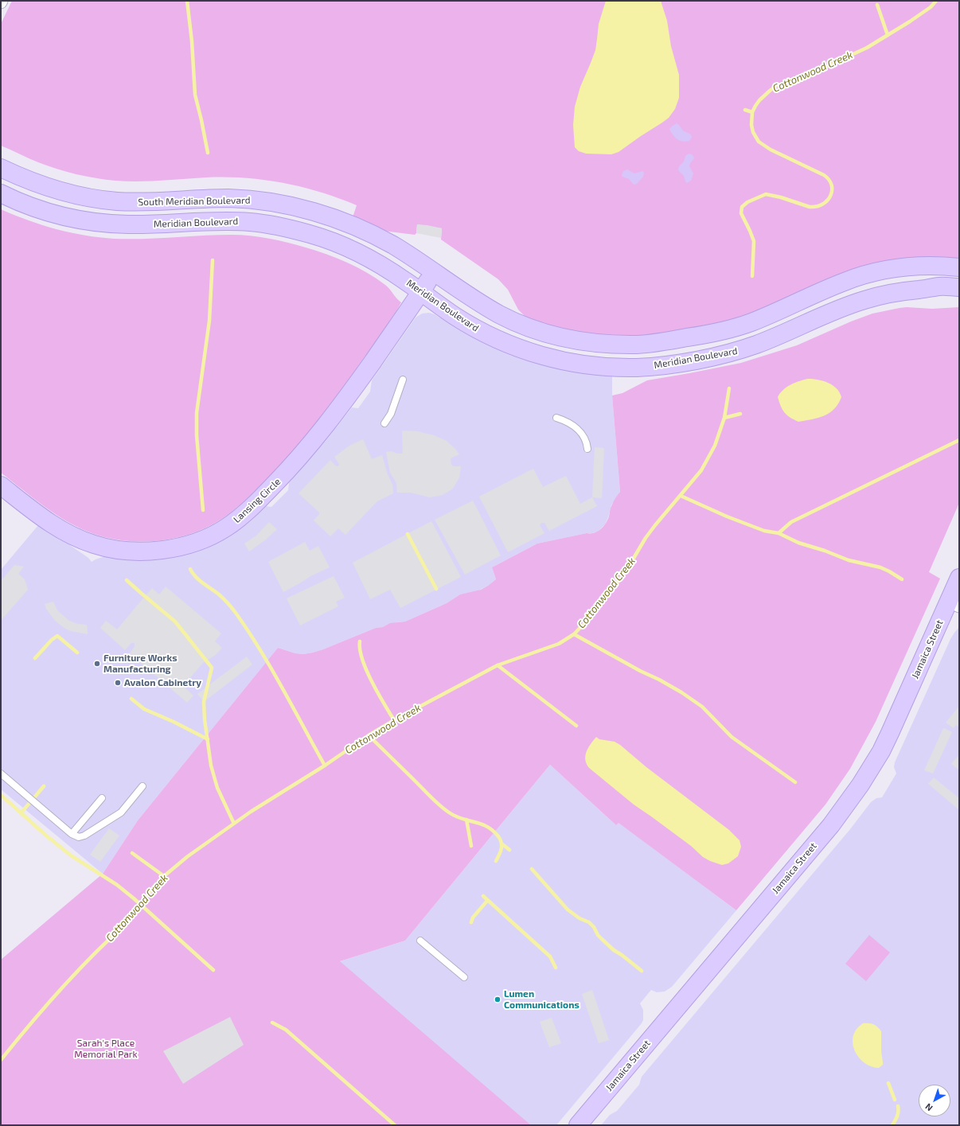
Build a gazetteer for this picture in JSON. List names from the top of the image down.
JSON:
{
  "streets": {
    "main road": [
      "South Meridian Boulevard",
      "Meridian Boulevard",
      "Lansing Circle",
      "Jamaica Street"
    ]
  },
  "crossings": [
    ["South Meridian Boulevard", "Lansing Circle"],
    ["Meridian Boulevard", "Lansing Circle"]
  ],
  "water": ["Cottonwood Creek"],
  "parks": ["Sarah's Place Memorial Park"],
  "places": ["Furniture Works Manufacturing", "Avalon Cabinetry", "Lumen Communications"],
  "north": "bottom left"
}
